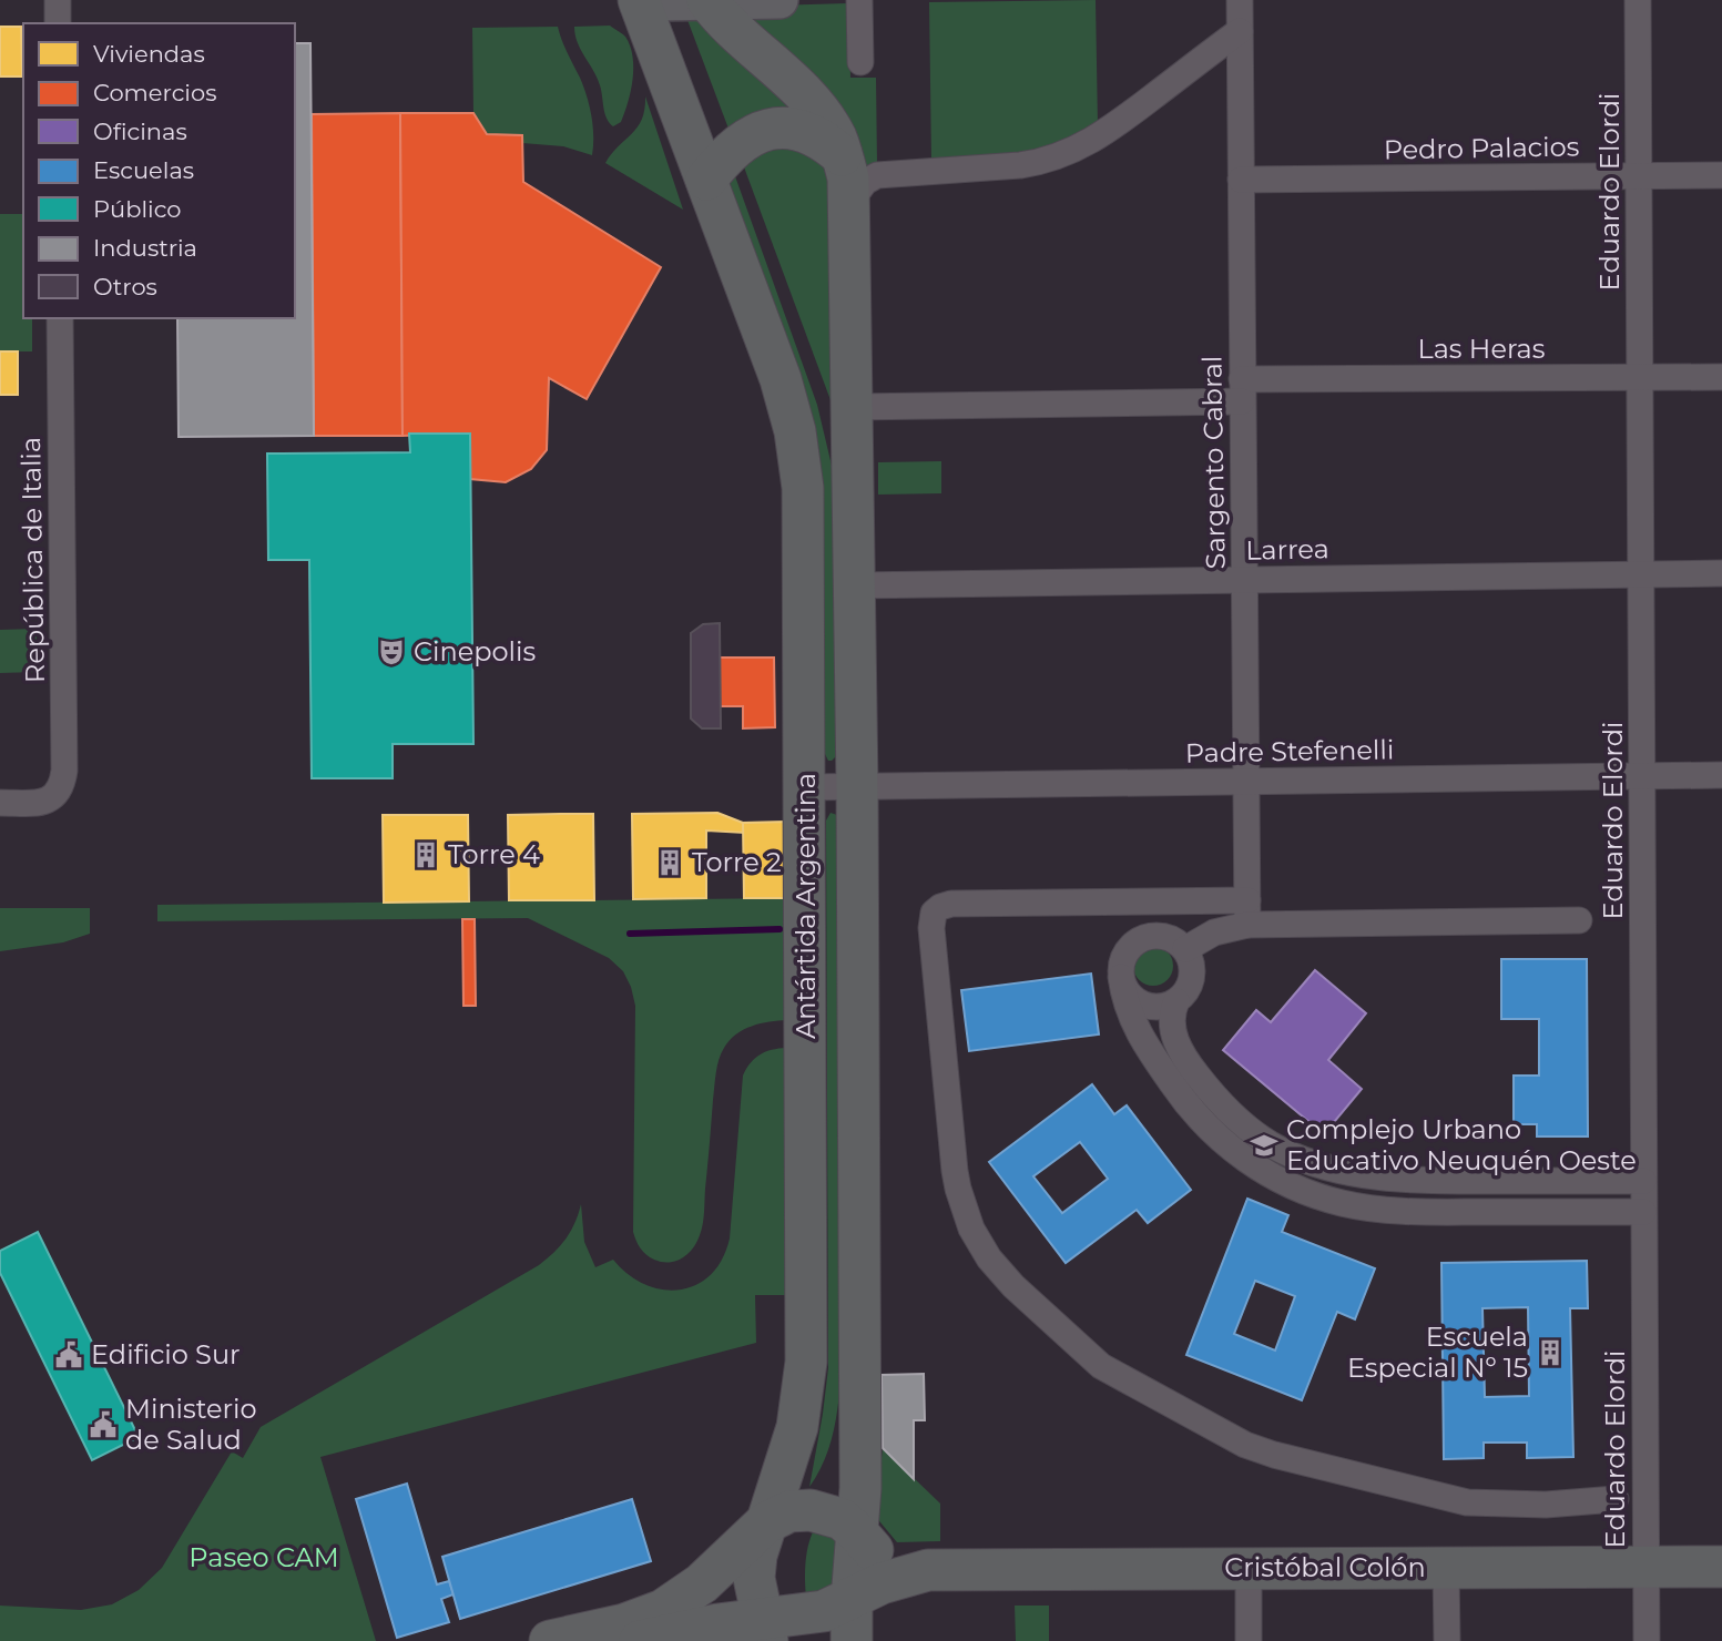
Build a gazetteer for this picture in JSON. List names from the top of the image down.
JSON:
{
  "streets": {
    "main road": ["Antártida Argentina", "Cristóbal Colón"],
    "street": [
      "Pedro Palacios",
      "Eduardo Elordi",
      "Las Heras",
      "Sargento Cabral",
      "Larrea",
      "República de Italia",
      "Padre Stefenelli"
    ]
  },
  "crossings": [
    ["Pedro Palacios", "Eduardo Elordi"],
    ["Pedro Palacios", "Sargento Cabral"],
    ["Eduardo Elordi", "Las Heras"],
    ["Eduardo Elordi", "Larrea"],
    ["Eduardo Elordi", "Padre Stefenelli"],
    ["Eduardo Elordi", "Cristóbal Colón"],
    ["Las Heras", "Sargento Cabral"],
    ["Las Heras", "Antártida Argentina"],
    ["Sargento Cabral", "Larrea"],
    ["Sargento Cabral", "Padre Stefenelli"],
    ["Larrea", "Antártida Argentina"],
    ["Padre Stefenelli", "Antártida Argentina"],
    ["Antártida Argentina", "Cristóbal Colón"]
  ],
  "parks": ["Paseo CAM"],
  "places": {
    "theatre": ["Cinepolis"],
    "building": ["Torre 4", "Torre 2", "Escuela Especial Nº 15"],
    "school or university": ["Complejo Urbano Educativo Neuquén Oeste"],
    "public building": ["Edificio Sur", "Ministerio de Salud"]
  },
  "legend": [
    "Viviendas",
    "Comercios",
    "Oficinas",
    "Escuelas",
    "Público",
    "Industria",
    "Otros"
  ]
}
